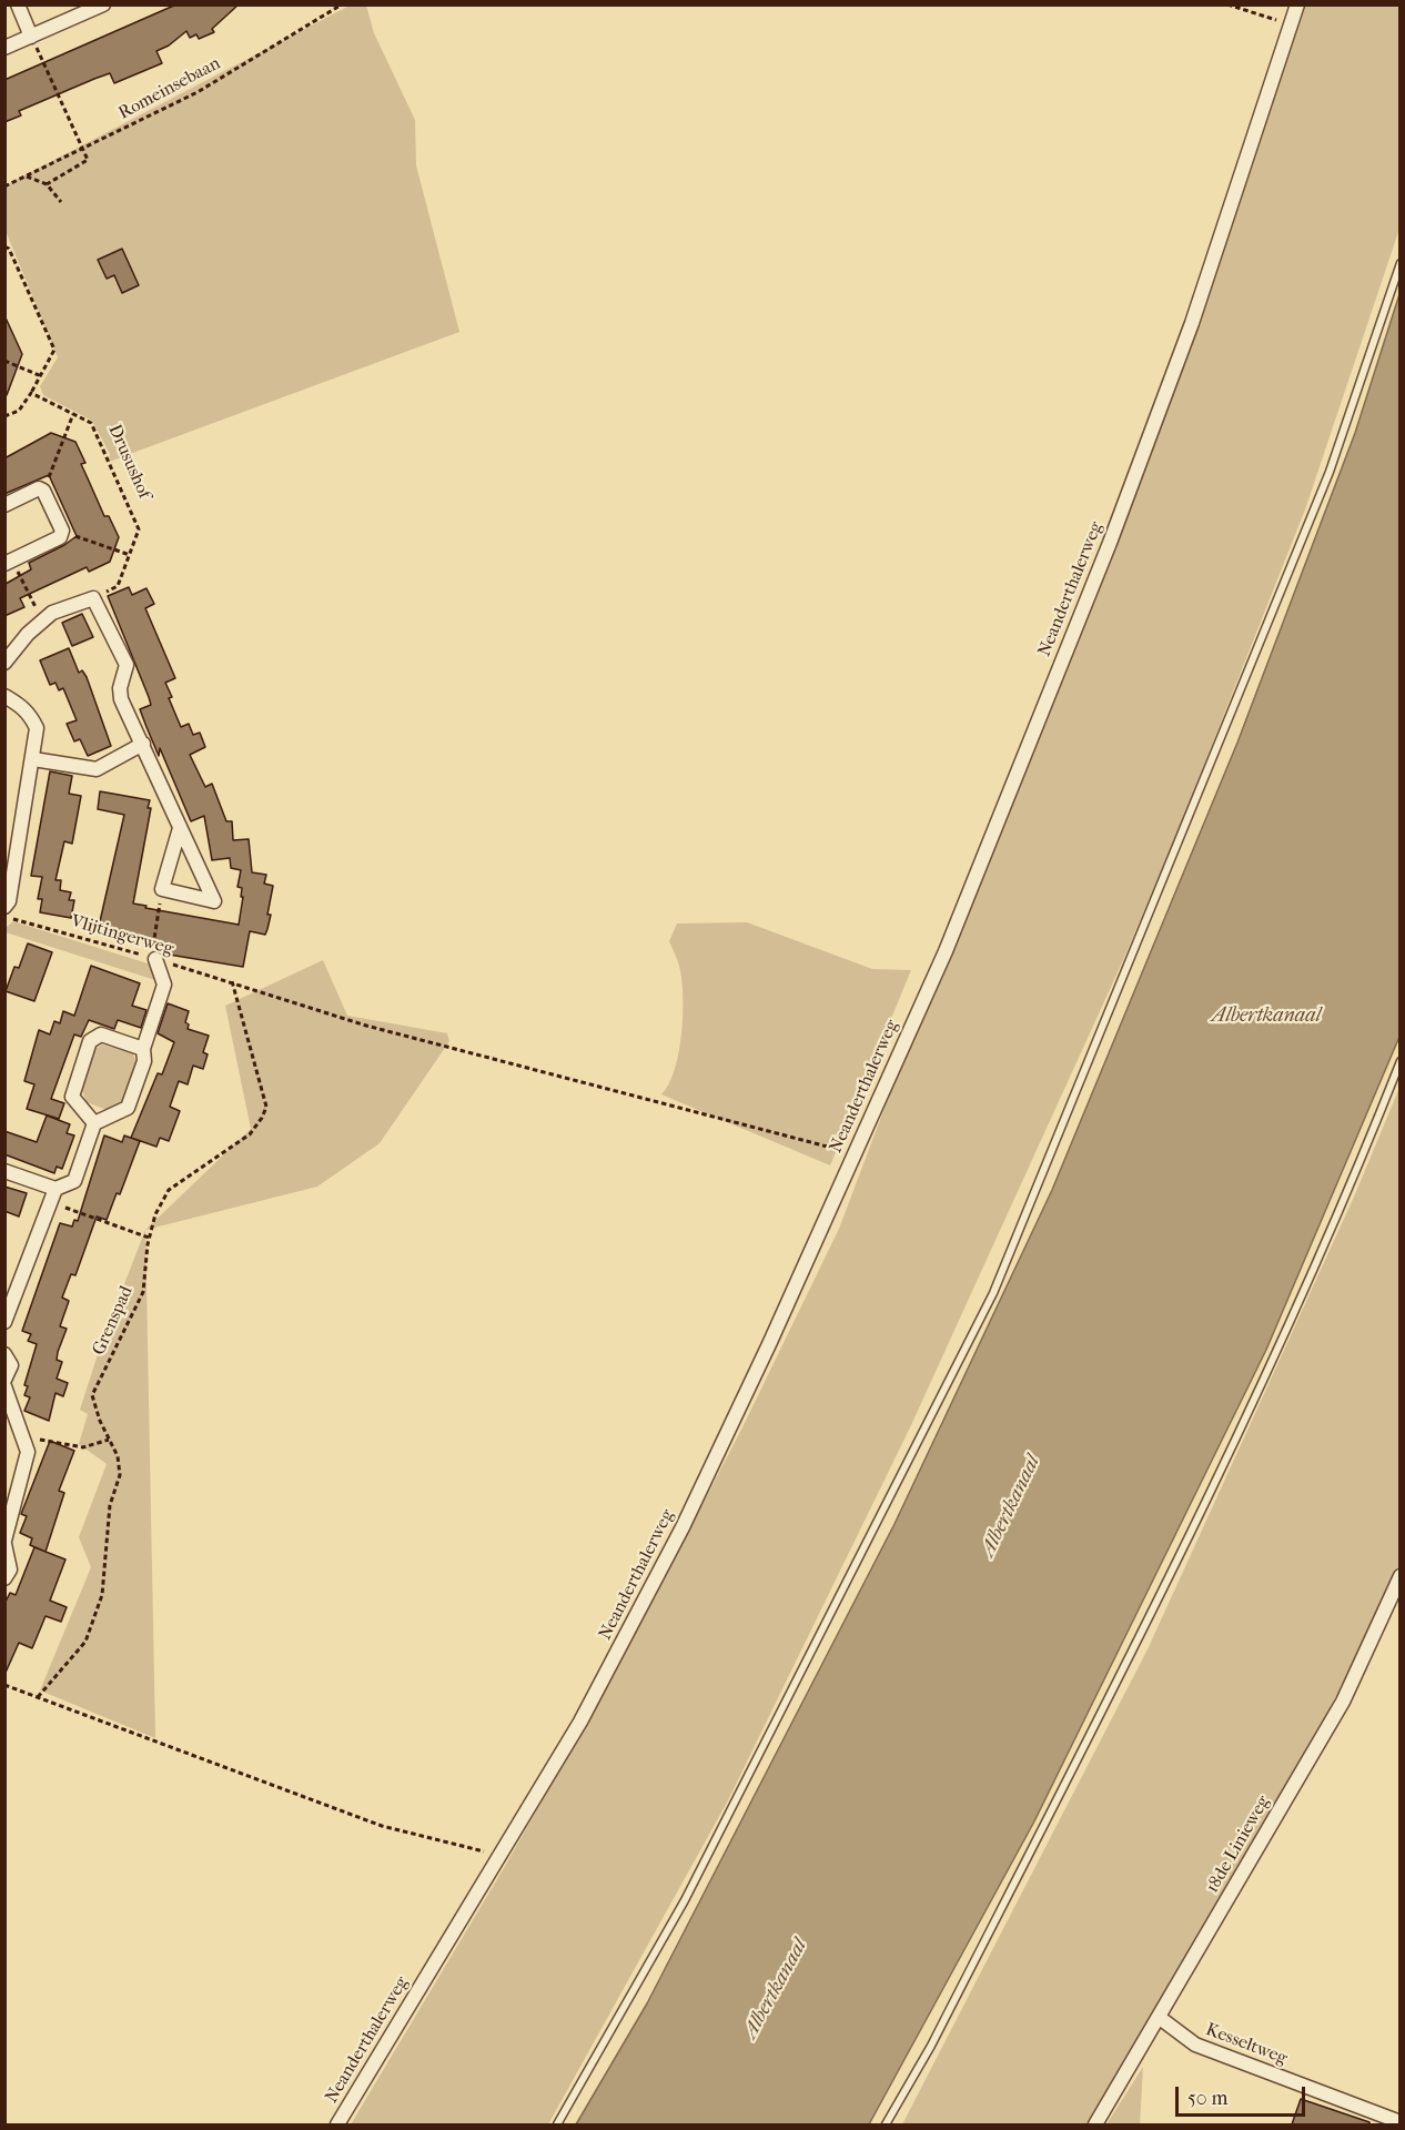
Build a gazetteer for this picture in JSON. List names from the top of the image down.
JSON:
{
  "streets": {
    "street": ["Neanderthalerweg", "18de Linieweg", "Kesseltweg"],
    "path": [
      "Romeinsebaan",
      "Drusushof",
      "Vlijtingerweg",
      "Grenspad"
    ]
  },
  "crossings": [
    ["Neanderthalerweg", "Vlijtingerweg"],
    ["Vlijtingerweg", "Grenspad"],
    ["18de Linieweg", "Kesseltweg"]
  ],
  "water": ["Albertkanaal"],
  "scale_bar": "50 m"
}
